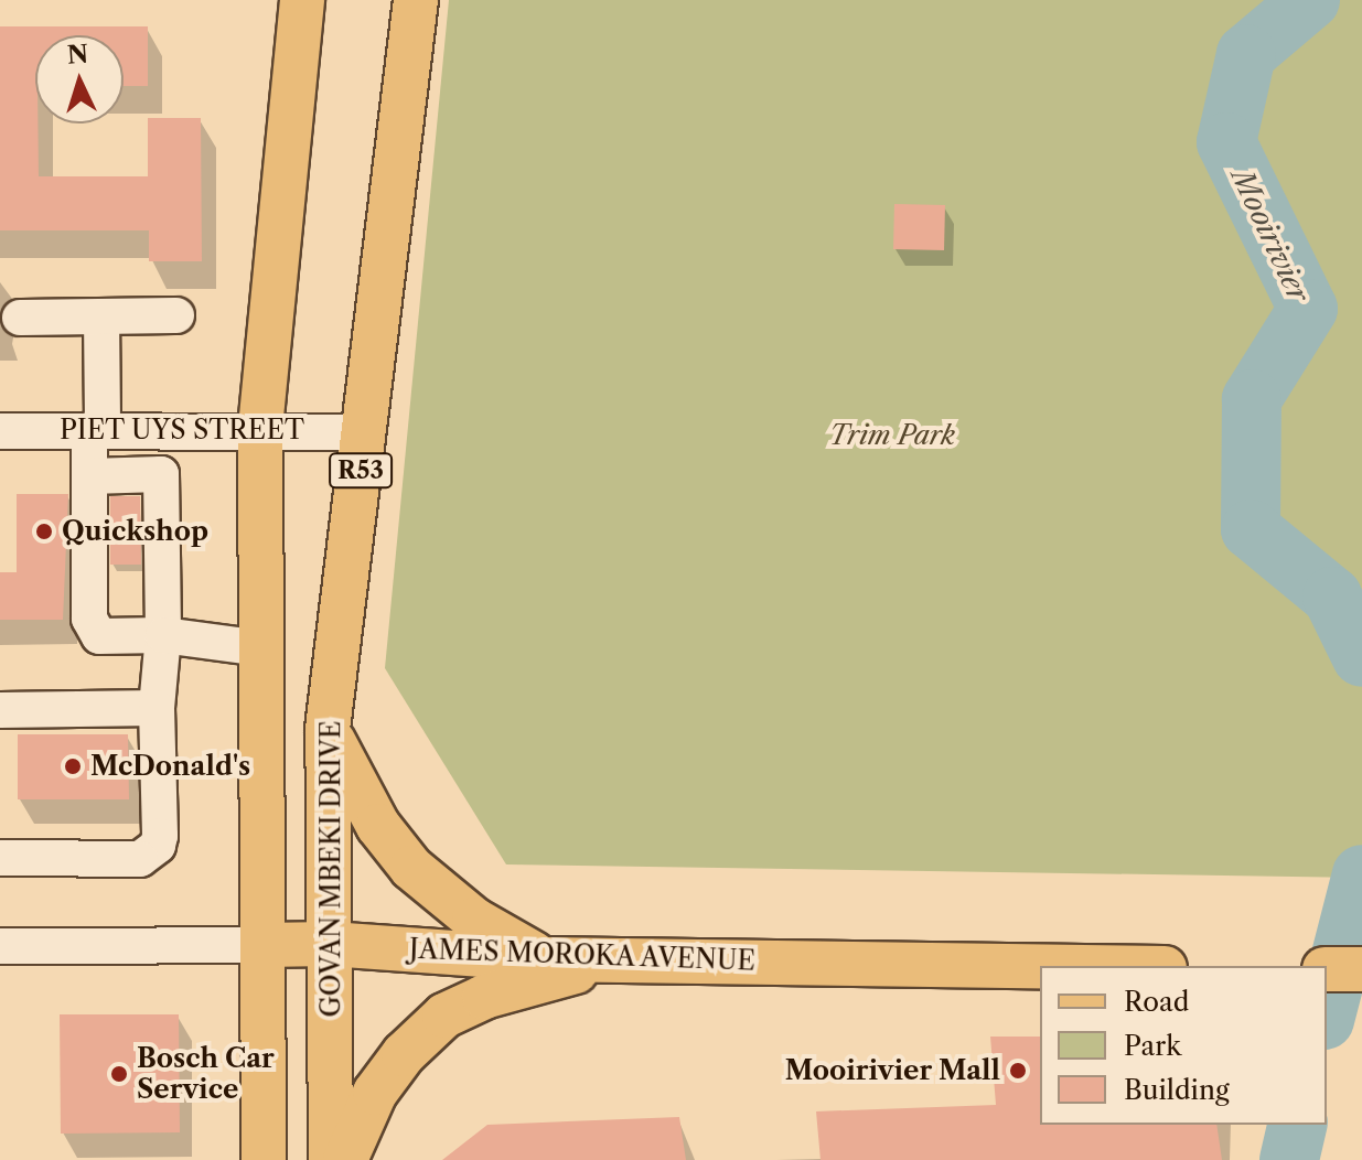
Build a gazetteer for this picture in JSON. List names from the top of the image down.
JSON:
{
  "streets": {
    "main road": ["R53", "GOVAN MBEKI DRIVE", "JAMES MOROKA AVENUE"],
    "street": ["PIET UYS STREET"]
  },
  "crossings": [
    ["PIET UYS STREET", "GOVAN MBEKI DRIVE"],
    ["GOVAN MBEKI DRIVE", "JAMES MOROKA AVENUE"]
  ],
  "water": ["Mooirivier"],
  "parks": ["Trim Park"],
  "places": [
    "Quickshop",
    "McDonald's",
    "Mooirivier Mall",
    "Bosch Car Service"
  ],
  "legend": ["Road", "Park", "Building"],
  "north": "top"
}
